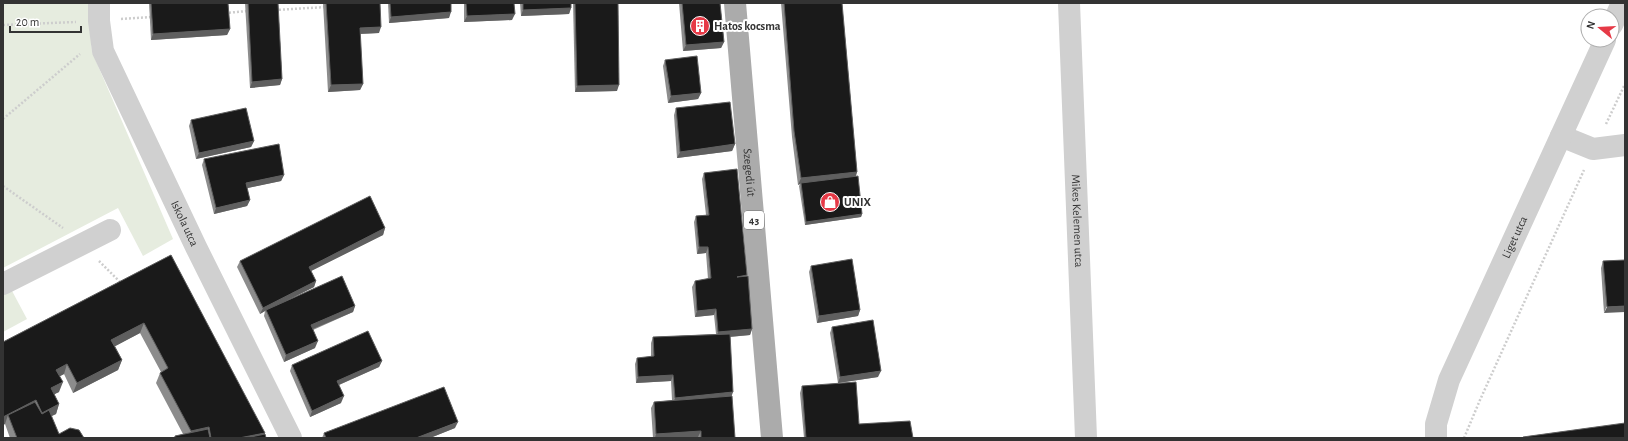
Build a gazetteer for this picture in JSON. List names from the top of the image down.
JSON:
{
  "streets": {
    "main road": ["Szegedi út", "43"],
    "street": ["Mikes Kelemen utca", "Iskola utca", "Liget utca"]
  },
  "places": {
    "building": ["Hatos kocsma"],
    "shop": ["UNIX"]
  },
  "scale_bar": "20 m",
  "north": "left"
}
